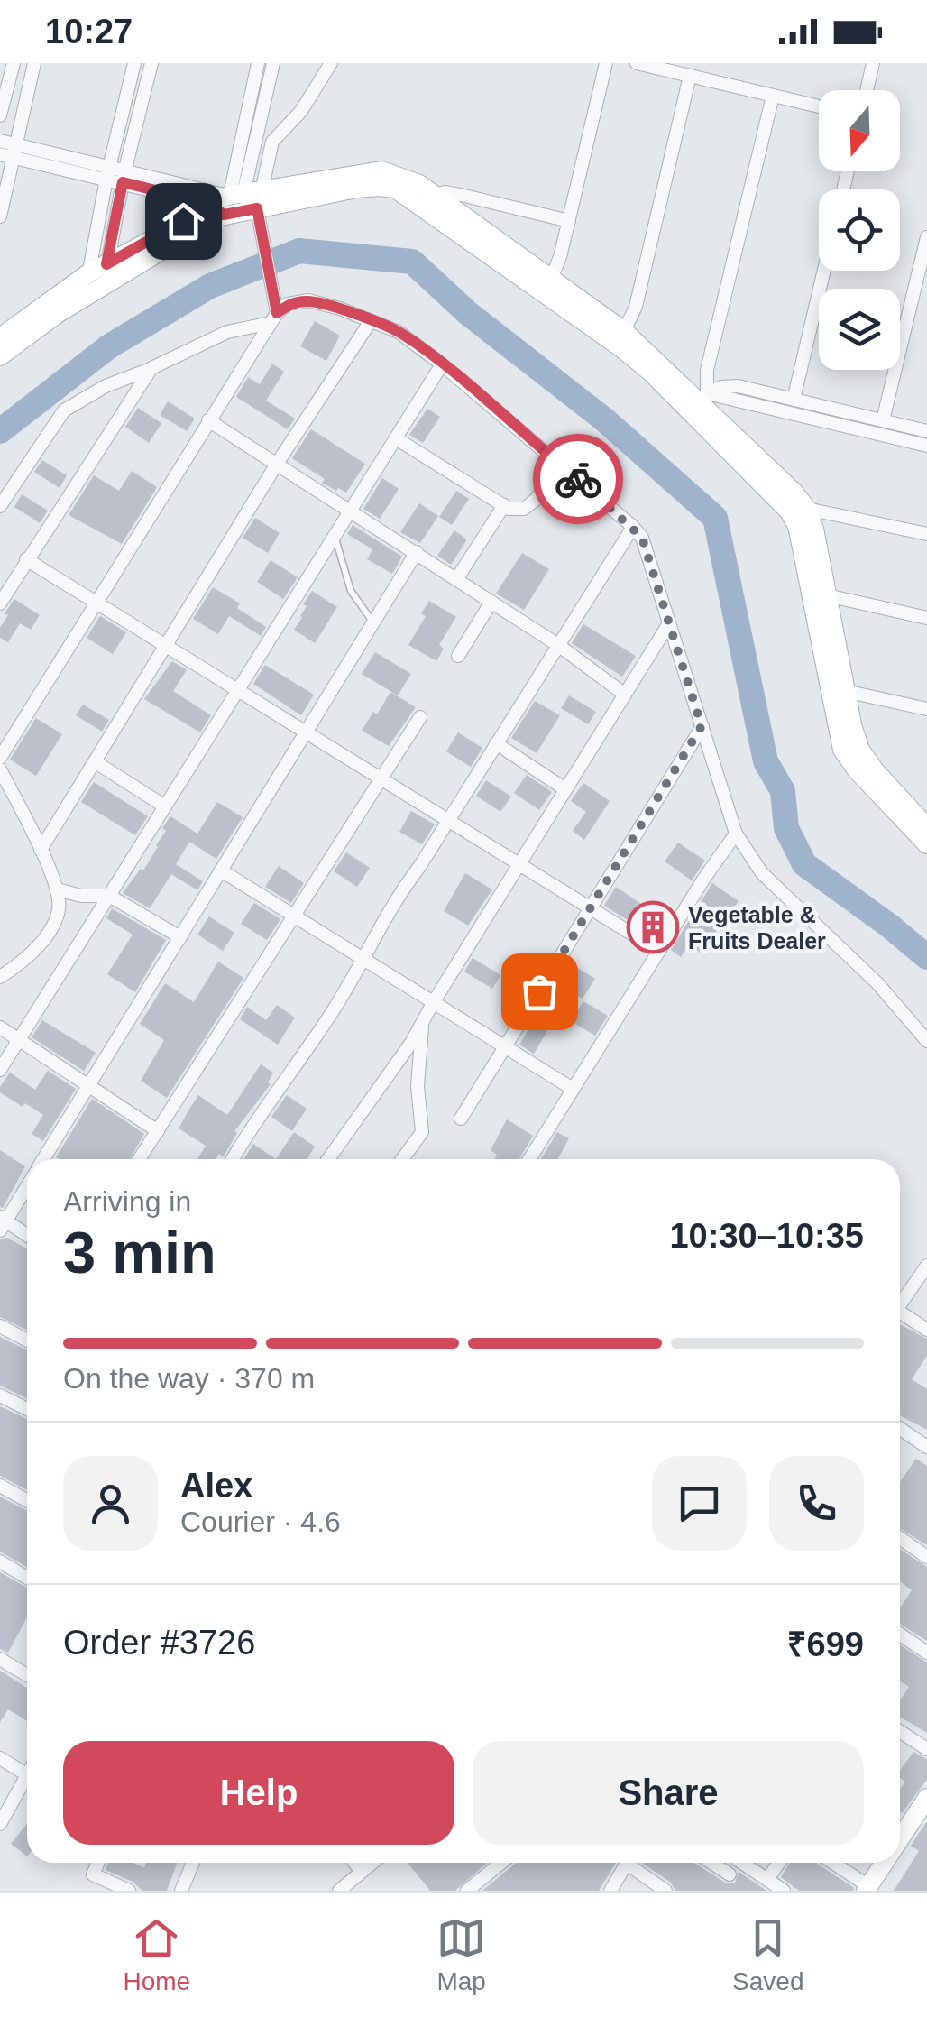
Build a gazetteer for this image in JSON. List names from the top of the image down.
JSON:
{
  "places": {
    "building": ["Vegetable & Fruits Dealer"]
  },
  "north": "bottom",
  "page": {
    "status": "10:27",
    "heading": ["3 min", "Arriving in", "10:30–10:35"],
    "panel": [
      "Alex",
      "Courier · 4.6",
      "Order #3726",
      "₹699"
    ],
    "bar": "On the way · 370 m",
    "buttons": ["Help", "Share"],
    "tabs": ["Home", "Map", "Saved"]
  }
}
